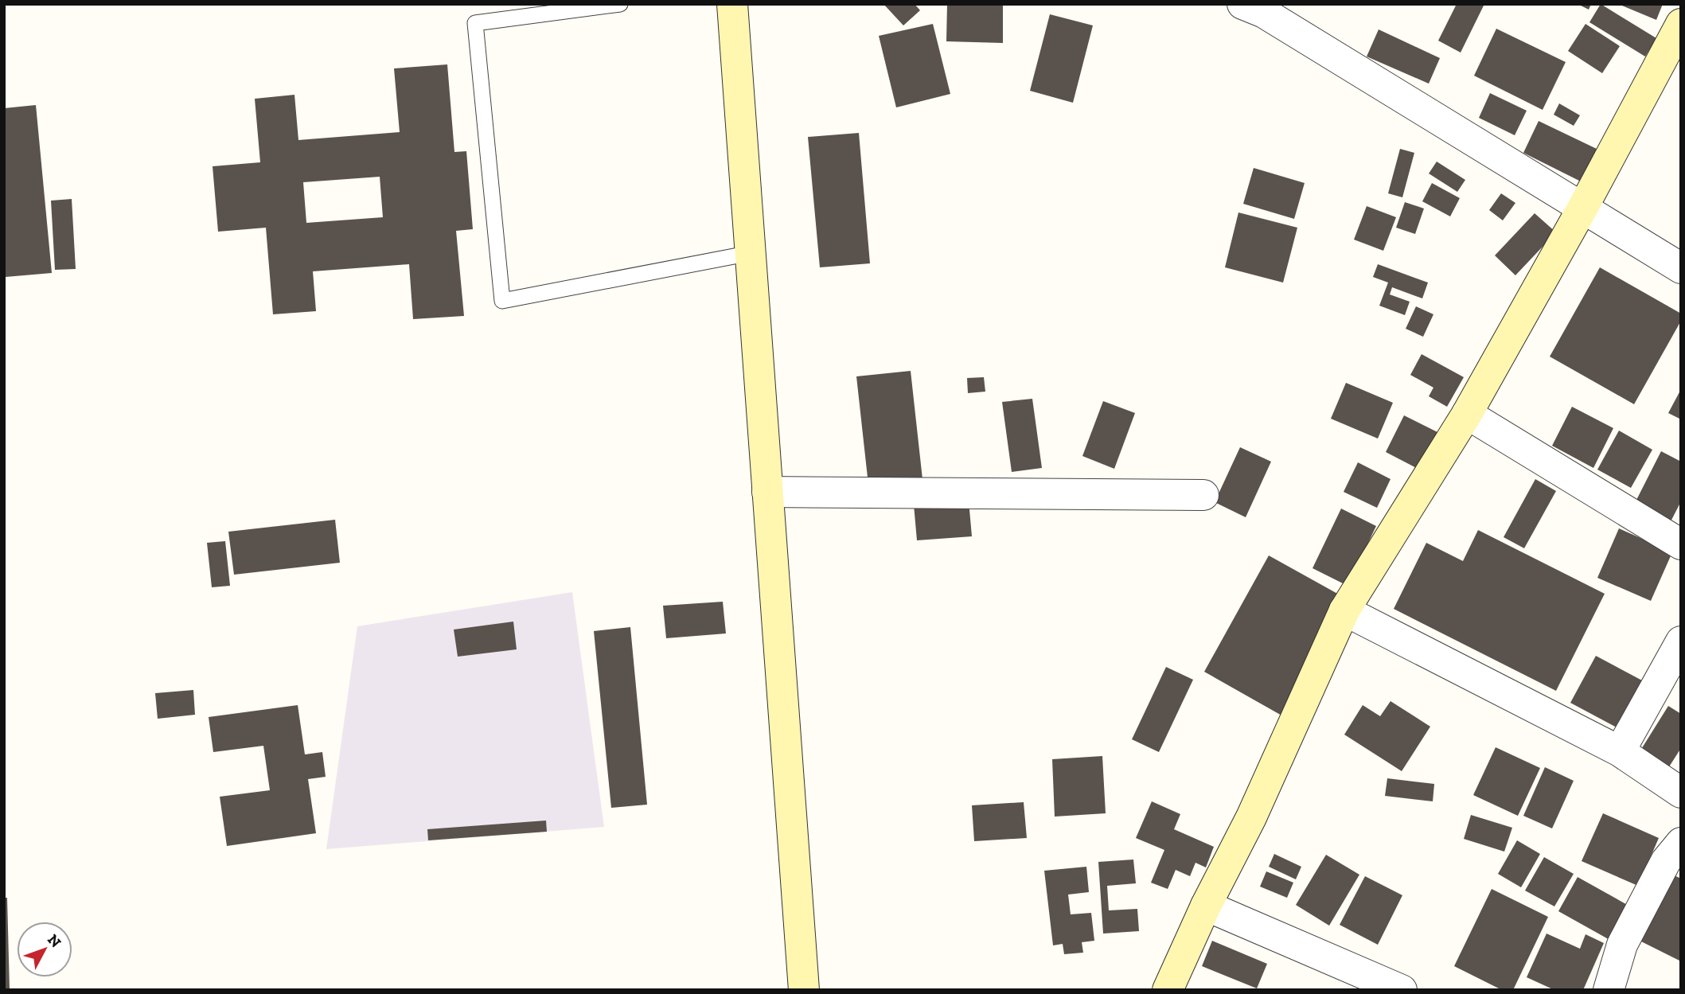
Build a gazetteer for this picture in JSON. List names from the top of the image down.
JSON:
{
  "north": "top right"
}
